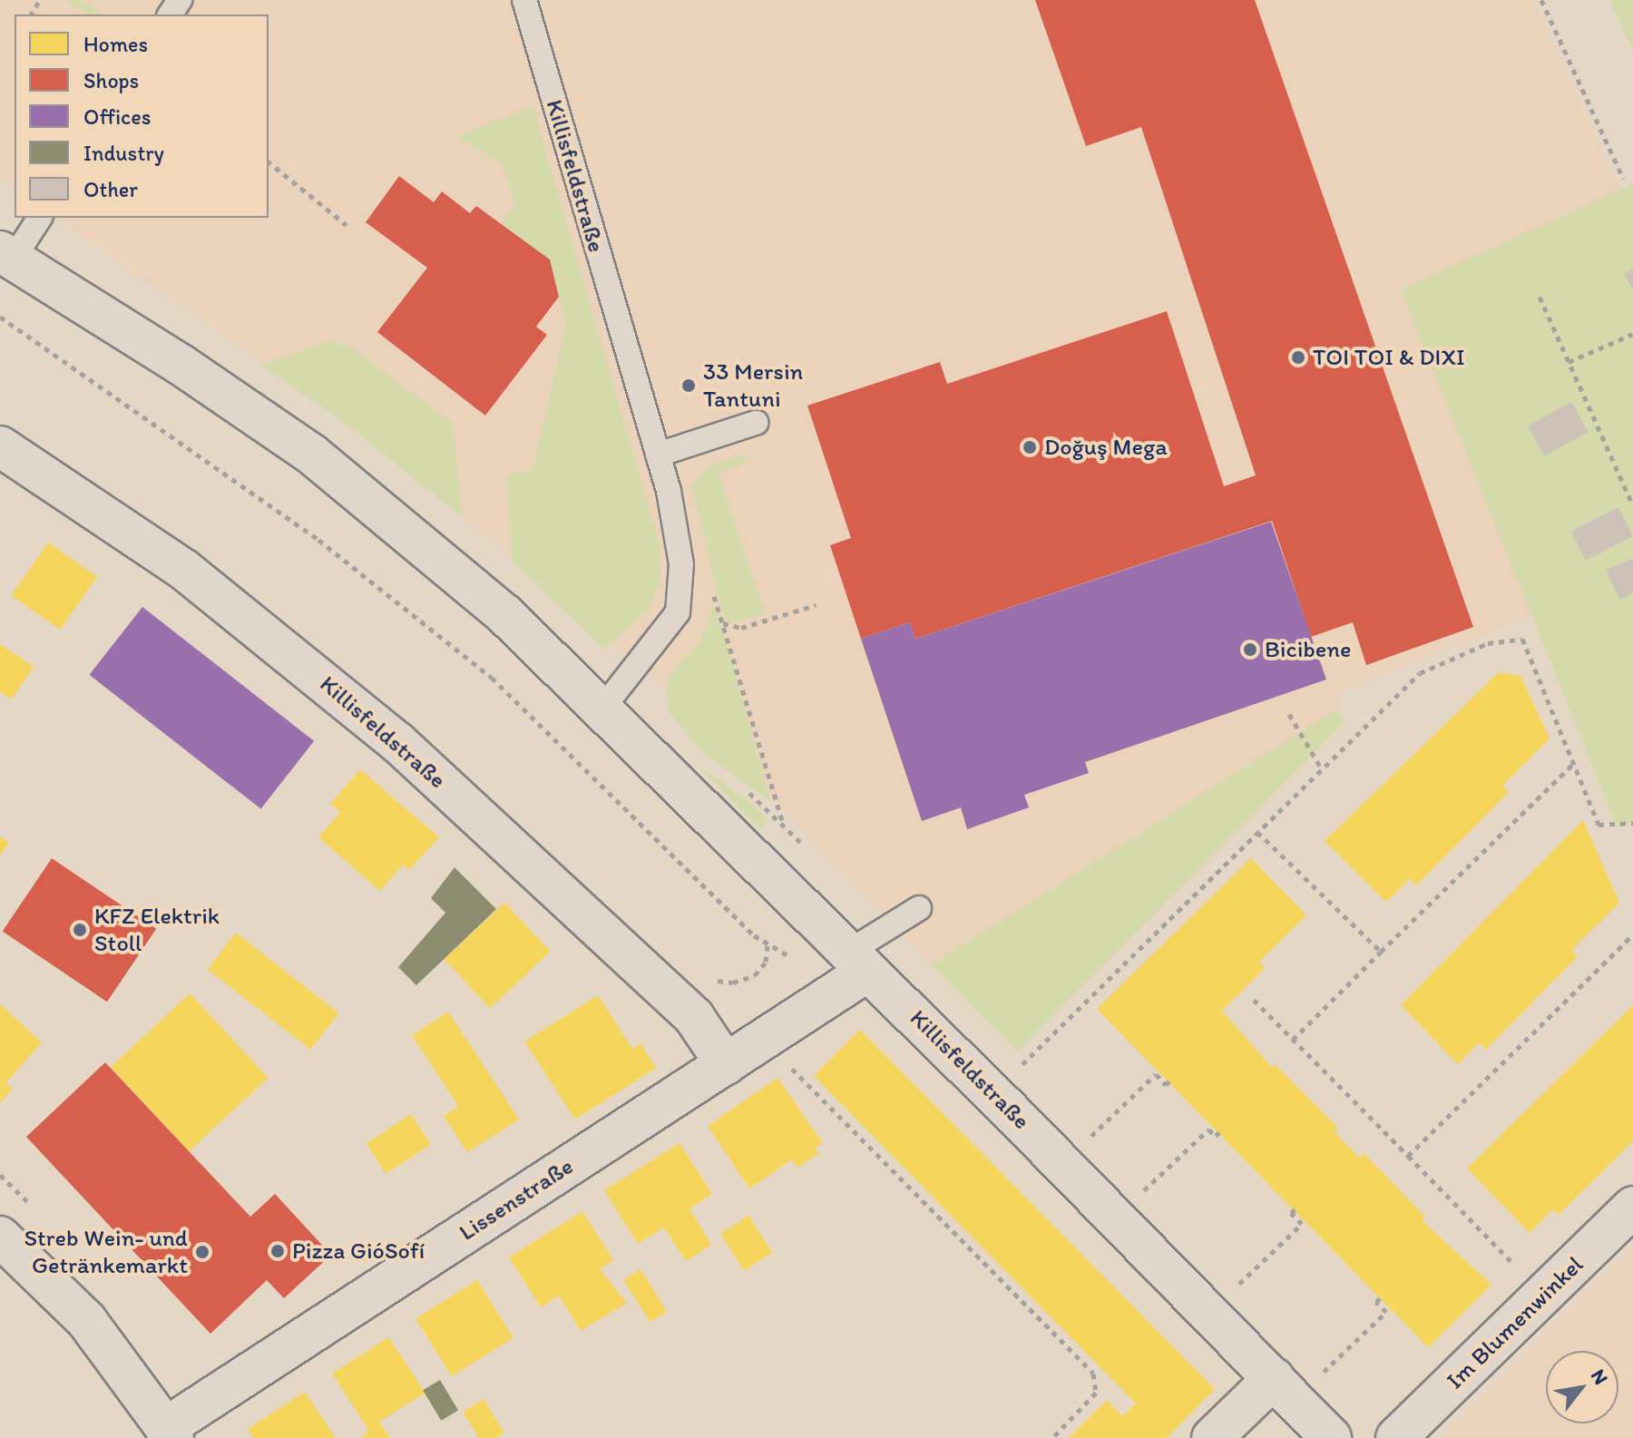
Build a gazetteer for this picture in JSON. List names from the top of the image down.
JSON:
{
  "streets": {
    "street": ["Killisfeldstraße", "Lissenstraße", "Im Blumenwinkel"]
  },
  "crossings": [
    ["Killisfeldstraße", "Lissenstraße"]
  ],
  "places": [
    "TOI TOI & DIXI",
    "33 Mersin Tantuni",
    "Doğuş Mega",
    "Bicibene",
    "KFZ Elektrik Stoll",
    "Pizza GióSofí",
    "Streb Wein- und Getränkemarkt"
  ],
  "legend": [
    "Homes",
    "Shops",
    "Offices",
    "Industry",
    "Other"
  ],
  "north": "top right"
}
